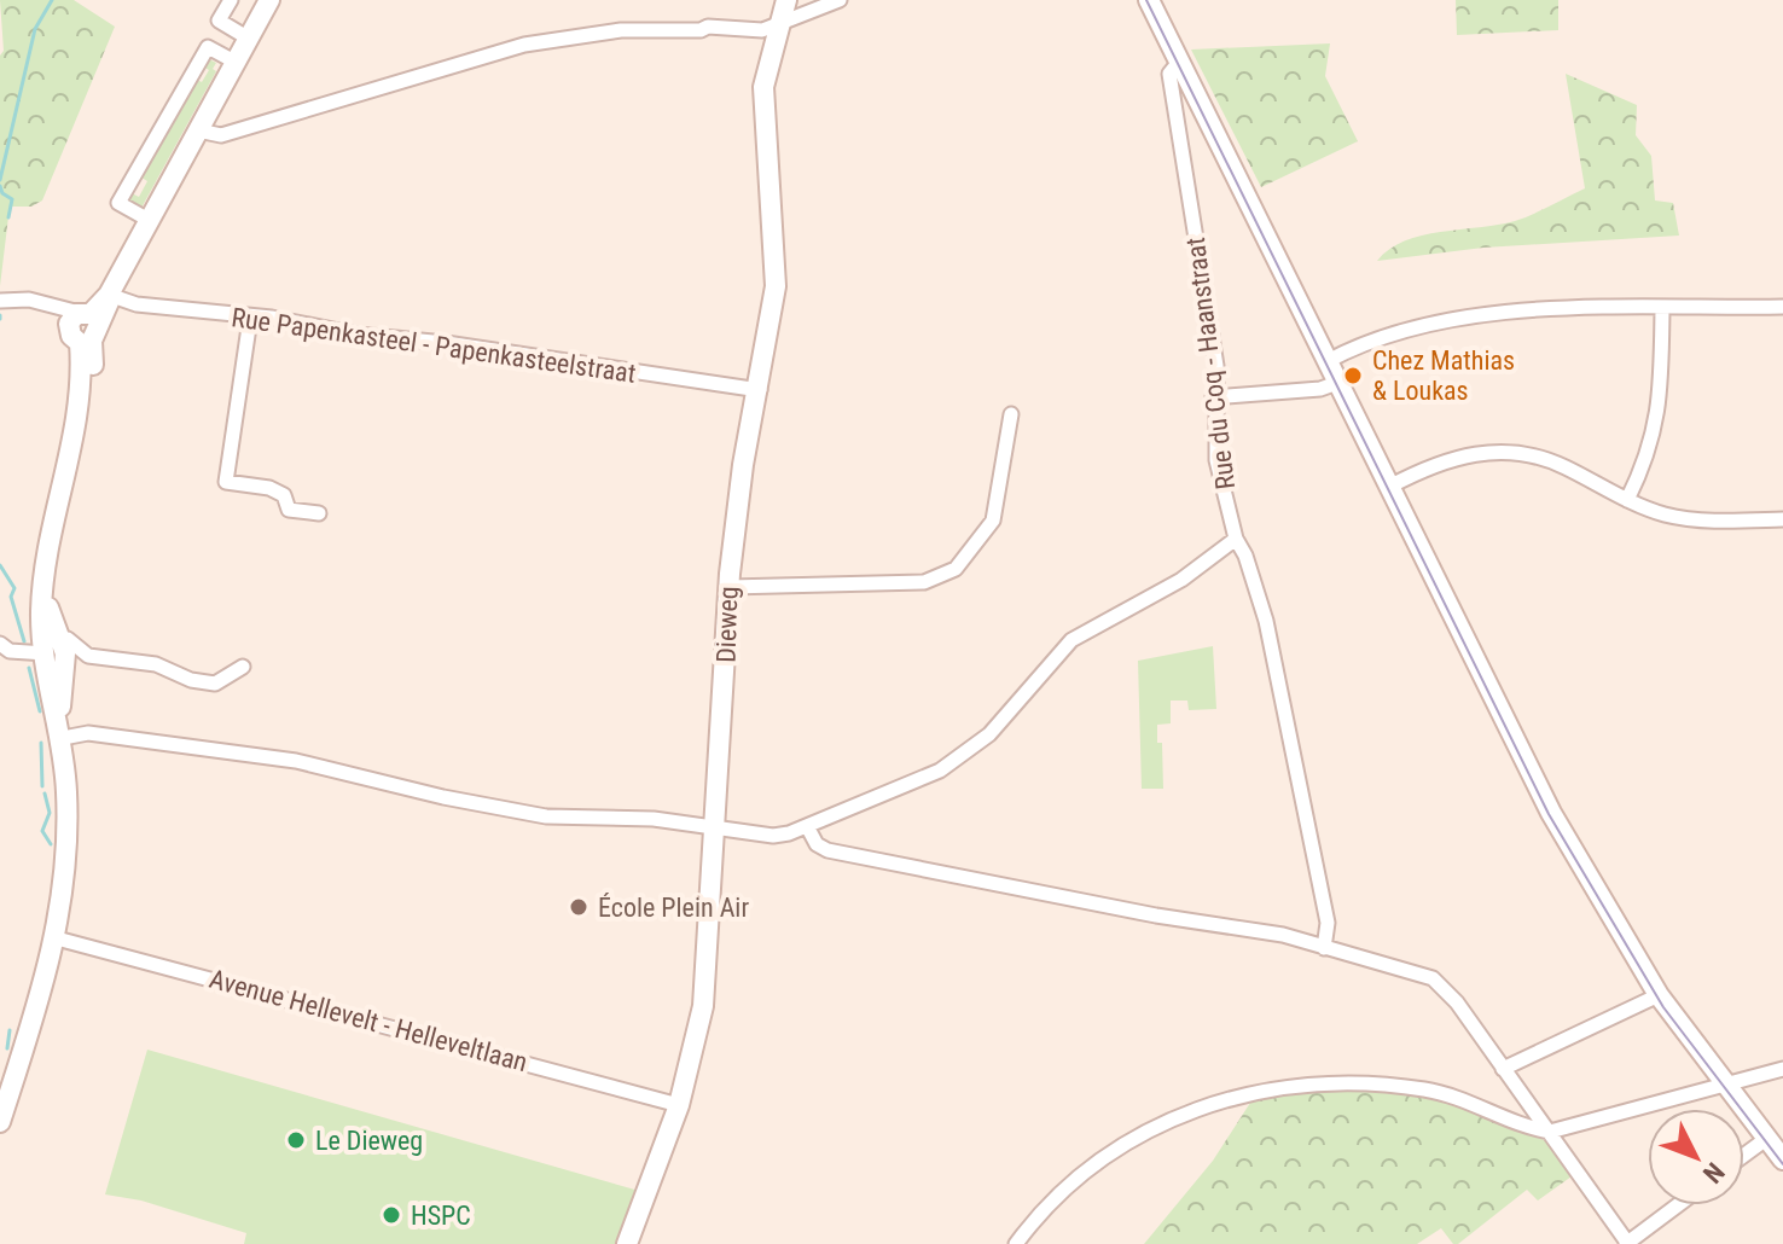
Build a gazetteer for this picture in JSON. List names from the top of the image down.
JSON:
{
  "streets": {
    "main road": ["Dieweg"],
    "street": ["Rue Papenkasteel - Papenkasteelstraat", "Rue du Coq - Haanstraat", "Avenue Hellevelt - Helleveltlaan"]
  },
  "crossings": [
    ["Rue Papenkasteel - Papenkasteelstraat", "Dieweg"],
    ["Dieweg", "Avenue Hellevelt - Helleveltlaan"]
  ],
  "places": [
    "Chez Mathias & Loukas",
    "École Plein Air",
    "Le Dieweg",
    "HSPC"
  ],
  "north": "bottom right"
}
